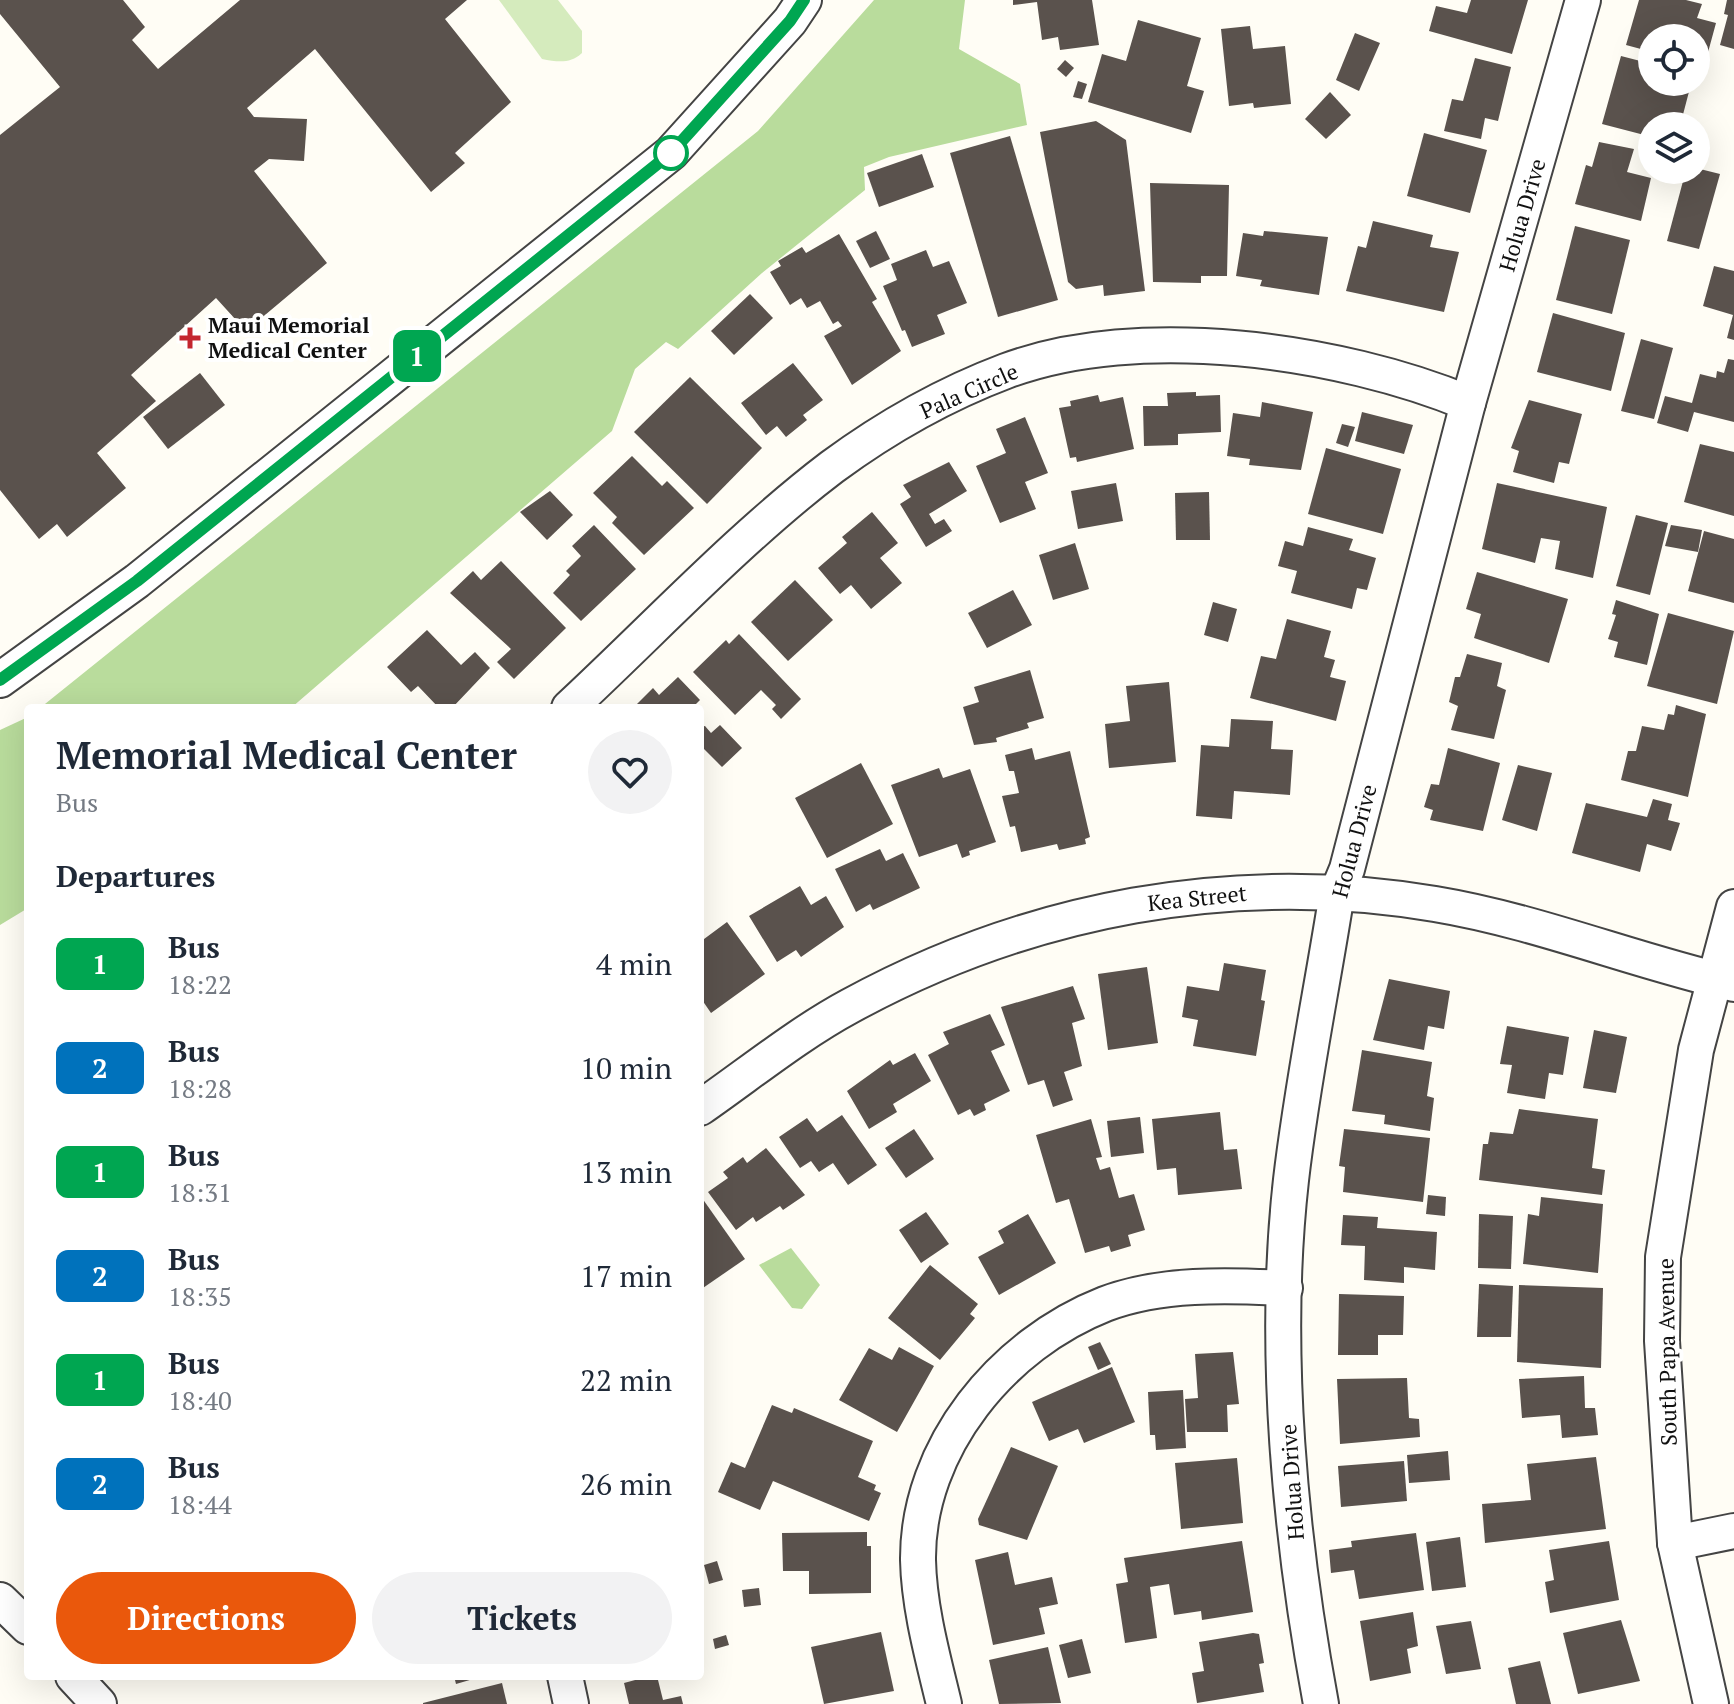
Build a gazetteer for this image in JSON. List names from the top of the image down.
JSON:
{
  "streets": {
    "street": [
      "Holua Drive",
      "Pala Circle",
      "Kea Street",
      "South Papa Avenue"
    ]
  },
  "crossings": [
    ["Holua Drive", "Pala Circle"],
    ["Holua Drive", "Kea Street"],
    ["Kea Street", "South Papa Avenue"]
  ],
  "places": {
    "health": ["Maui Memorial Medical Center"]
  },
  "lines": ["bus line 1"],
  "page": {
    "on_map": "1",
    "heading": [
      ["Memorial Medical Center", "Bus"],
      "Departures"
    ],
    "list": [
      {
        "mark": "1",
        "name": "Bus",
        "note": "18:22",
        "value": "4 min"
      },
      {
        "mark": "2",
        "name": "Bus",
        "note": "18:28",
        "value": "10 min"
      },
      {
        "mark": "1",
        "name": "Bus",
        "note": "18:31",
        "value": "13 min"
      },
      {
        "mark": "2",
        "name": "Bus",
        "note": "18:35",
        "value": "17 min"
      },
      {
        "mark": "1",
        "name": "Bus",
        "note": "18:40",
        "value": "22 min"
      },
      {
        "mark": "2",
        "name": "Bus",
        "note": "18:44",
        "value": "26 min"
      }
    ],
    "buttons": ["Directions", "Tickets"]
  }
}
